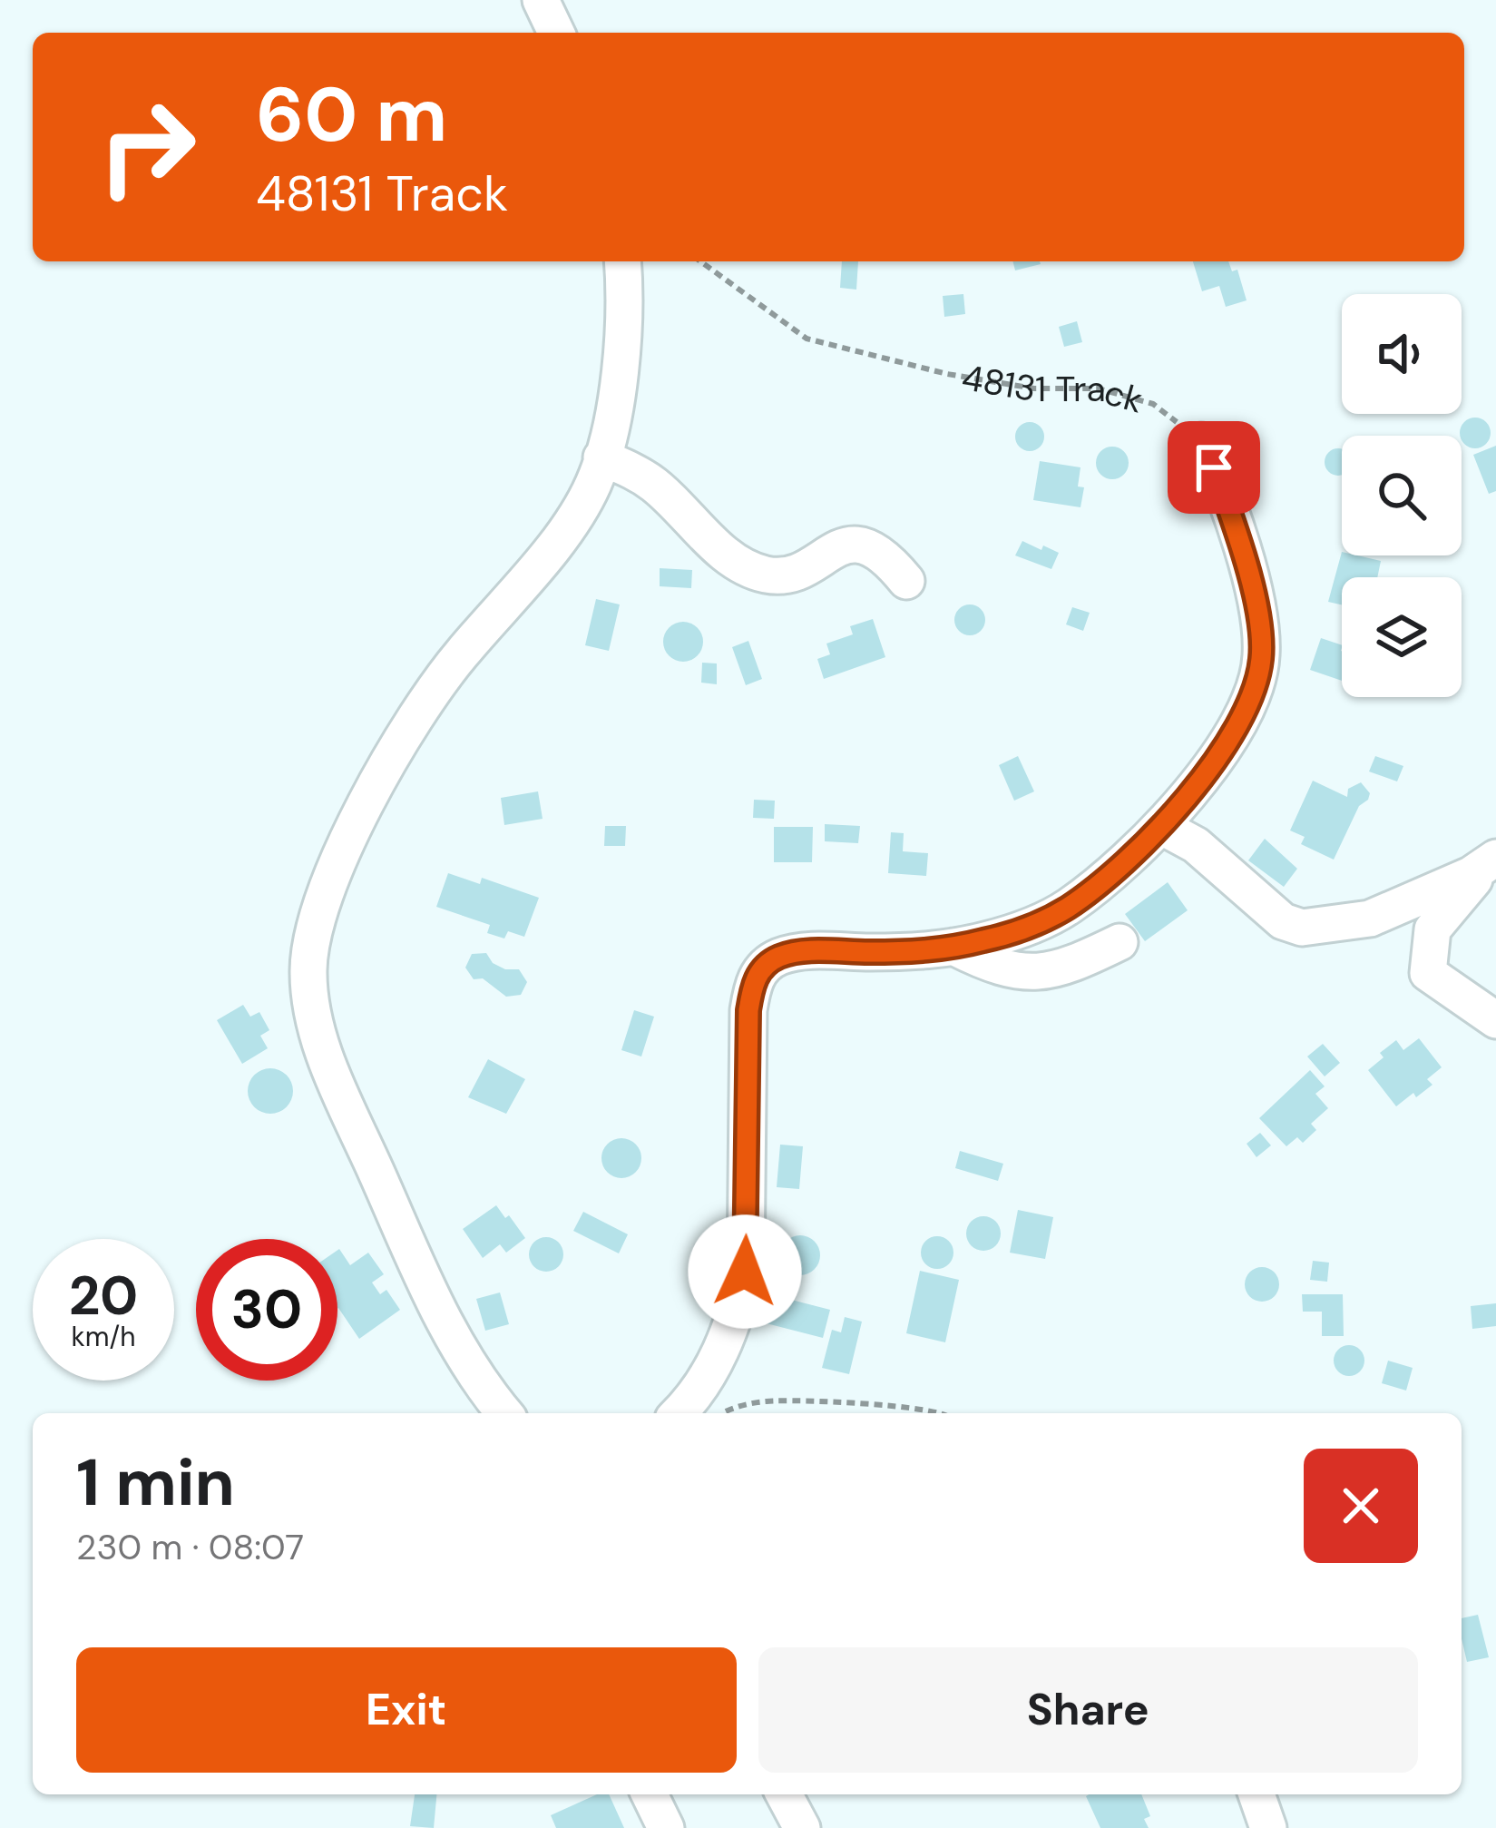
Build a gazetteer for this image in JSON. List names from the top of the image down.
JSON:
{
  "streets": {
    "path": ["48131 Track"]
  },
  "page": {
    "turn": ["60 m", "48131 Track"],
    "speed": "20 km/h",
    "limit": "30",
    "heading": ["1 min", "230 m · 08:07"],
    "buttons": ["Exit", "Share"]
  }
}
